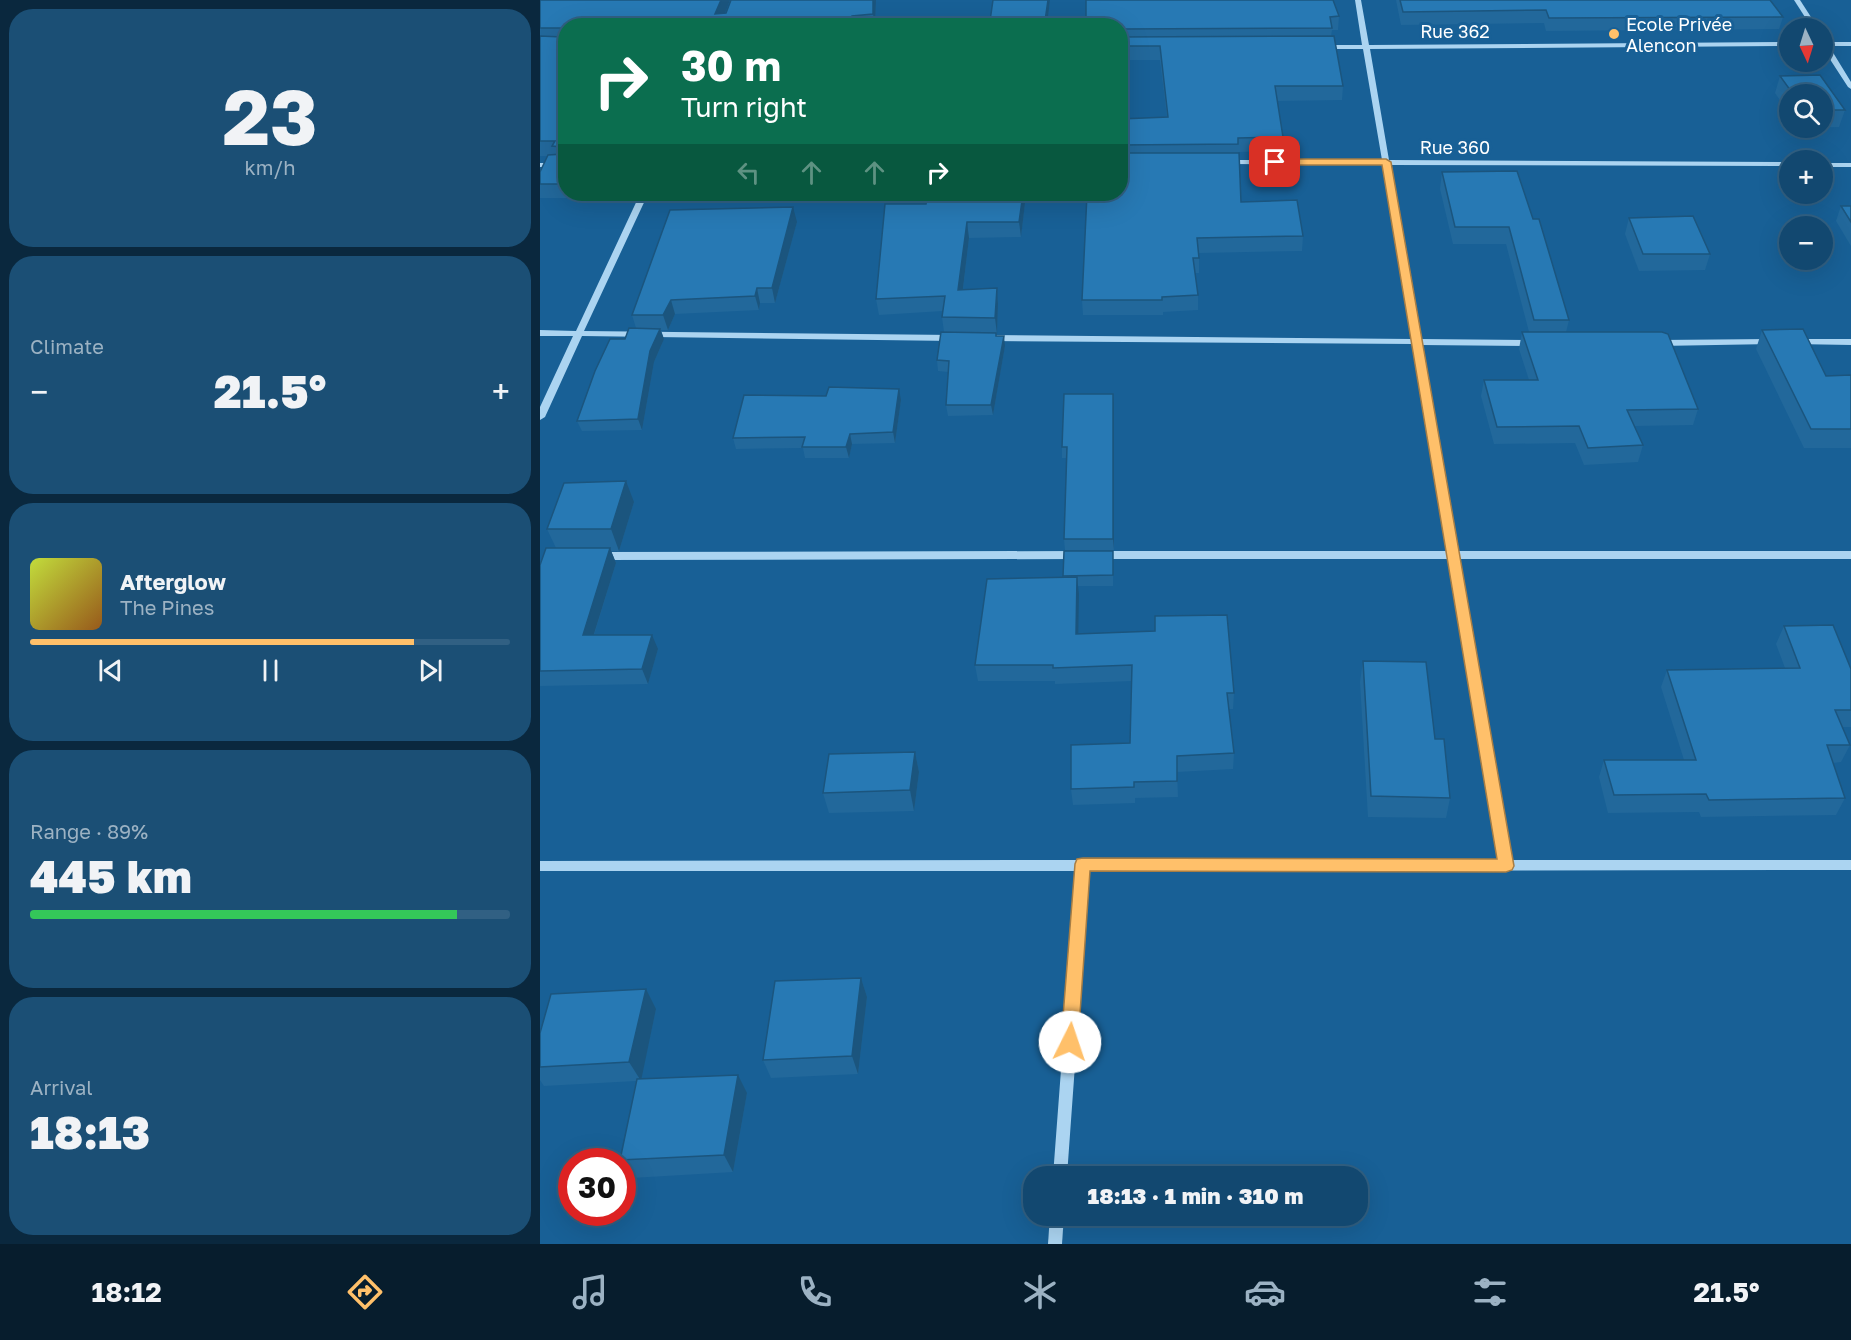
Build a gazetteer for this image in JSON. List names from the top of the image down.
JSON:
{
  "streets": {
    "street": ["Rue 362", "Rue 360"]
  },
  "places": ["Ecole Privée Alencon"],
  "north": "bottom",
  "page": {
    "tile": [
      ["23", "km/h"],
      "Climate",
      ["Range · 89%", "445 km"],
      ["Arrival", "18:13"]
    ],
    "map_buttons": ["+", "−"],
    "turn": ["30 m", "Turn right"],
    "heat": ["−", "21.5°", "+"],
    "song": ["Afterglow", "The Pines"],
    "limit": "30",
    "trip": "18:13 · 1 min · 310 m",
    "tabs": ["18:12", "21.5°"]
  }
}
